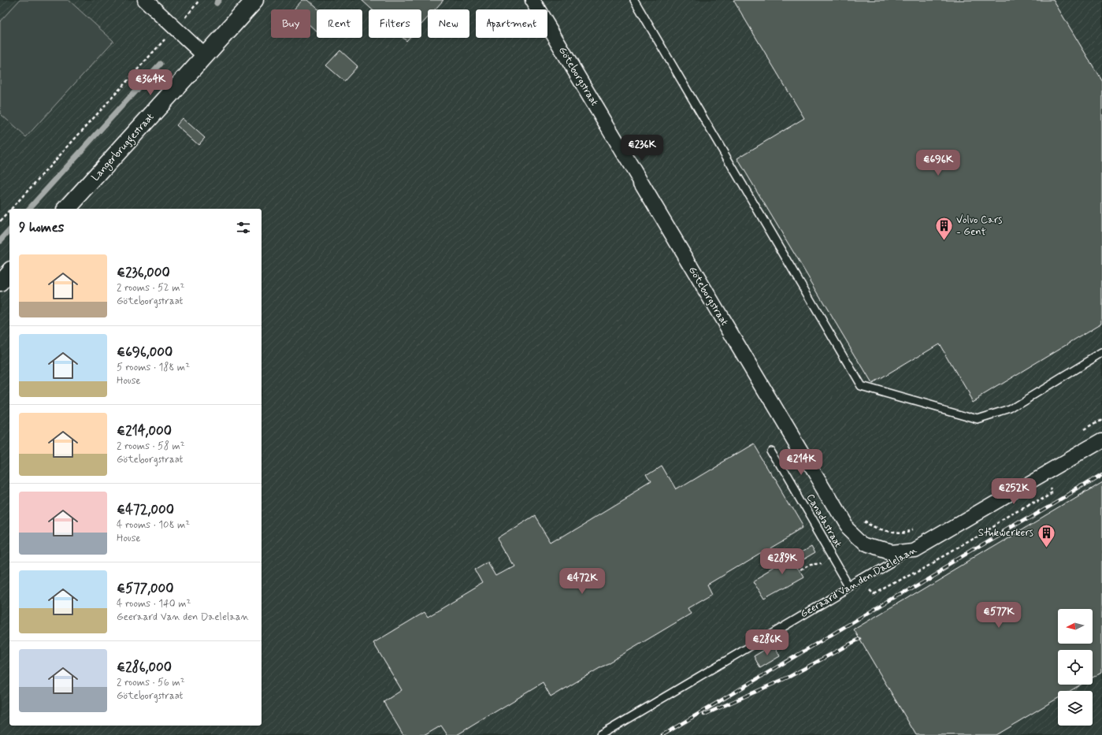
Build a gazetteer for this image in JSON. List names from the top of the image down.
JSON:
{
  "streets": {
    "main road": ["Langerbruggestraat"],
    "street": ["Göteborgstraat", "Geeraard Van den Daelelaan"],
    "lane": ["Canadastraat"]
  },
  "crossings": [
    ["Göteborgstraat", "Geeraard Van den Daelelaan"],
    ["Canadastraat", "Geeraard Van den Daelelaan"]
  ],
  "places": {
    "building": ["Volvo Cars - Gent", "Stukwerkers"]
  },
  "north": "left",
  "page": {
    "chip": [
      "Buy",
      "Rent",
      "Filters",
      "New",
      "Apartment"
    ],
    "price": [
      "€364K",
      "€236K",
      "€696K",
      "€214K",
      "€252K",
      "€289K",
      "€472K",
      "€577K",
      "€286K"
    ],
    "heading": "9 homes",
    "list": [
      {
        "name": "€236,000",
        "note": "2 rooms · 52 m² · Göteborgstraat"
      },
      {
        "name": "€696,000",
        "note": "5 rooms · 188 m² · House"
      },
      {
        "name": "€214,000",
        "note": "2 rooms · 58 m² · Göteborgstraat"
      },
      {
        "name": "€472,000",
        "note": "4 rooms · 108 m² · House"
      },
      {
        "name": "€577,000",
        "note": "4 rooms · 140 m² · Geeraard Van den Daelelaan"
      },
      {
        "name": "€286,000",
        "note": "2 rooms · 56 m² · Göteborgstraat"
      }
    ]
  }
}
